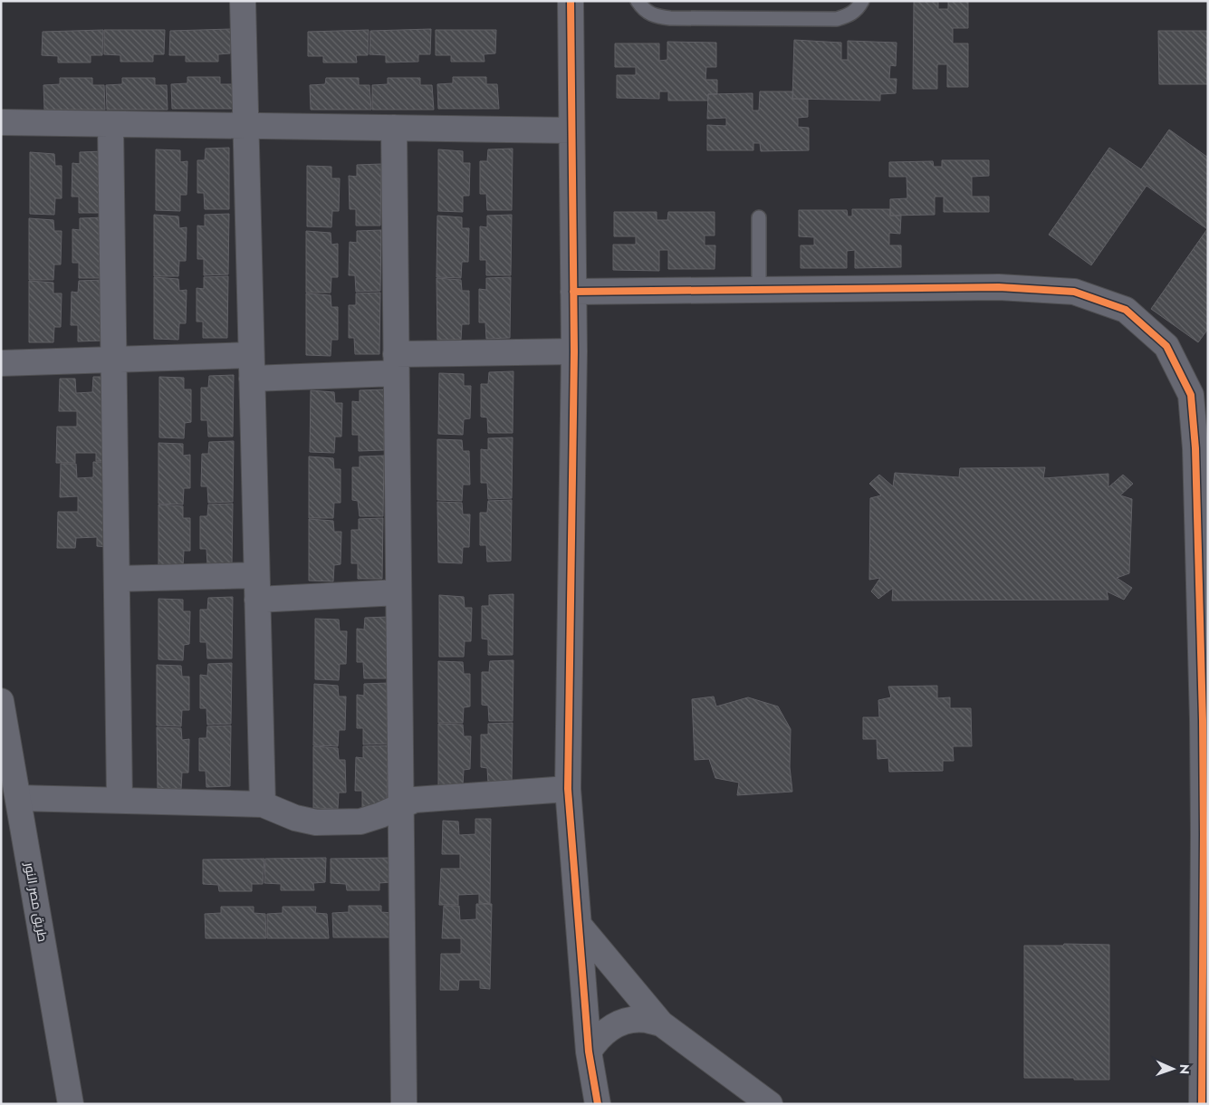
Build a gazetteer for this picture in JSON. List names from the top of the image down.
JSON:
{
  "streets": {
    "street": ["طريق مصر النور"]
  },
  "north": "right"
}
